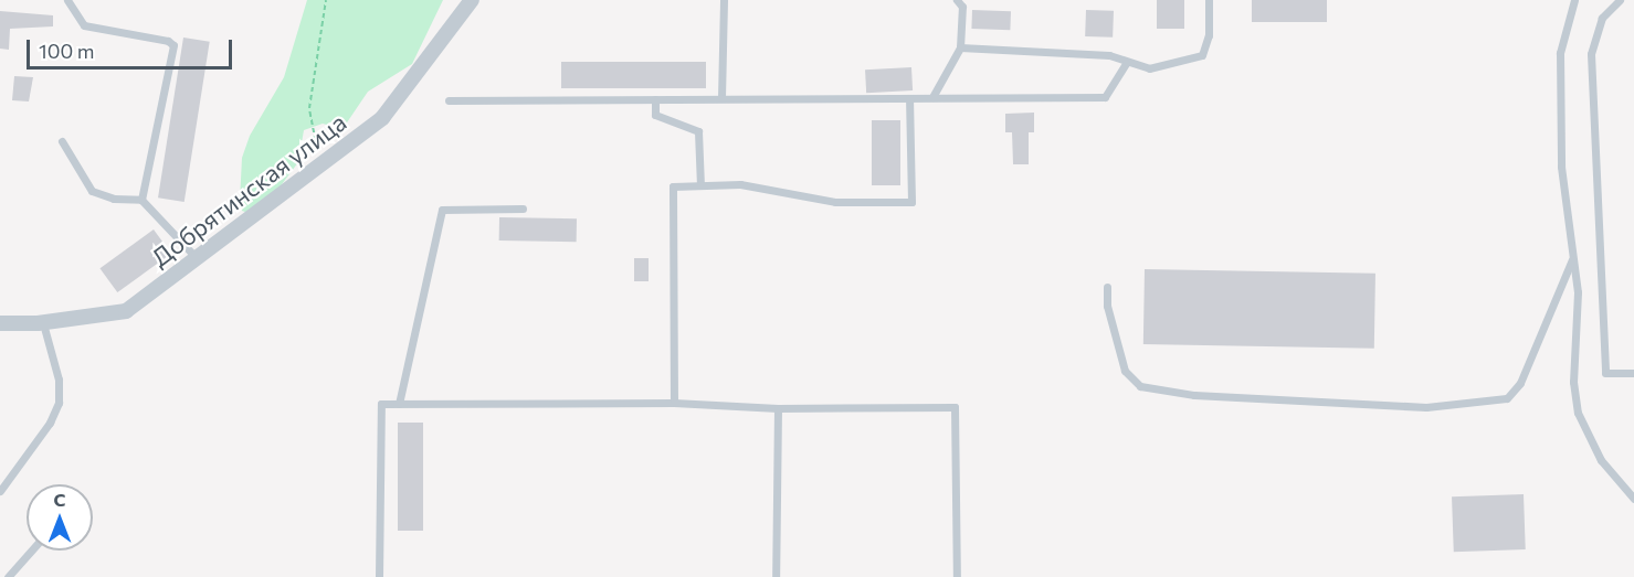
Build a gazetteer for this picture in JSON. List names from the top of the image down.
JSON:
{
  "streets": {
    "street": ["Добрятинская улица"]
  },
  "scale_bar": "100 m",
  "north": "top"
}
